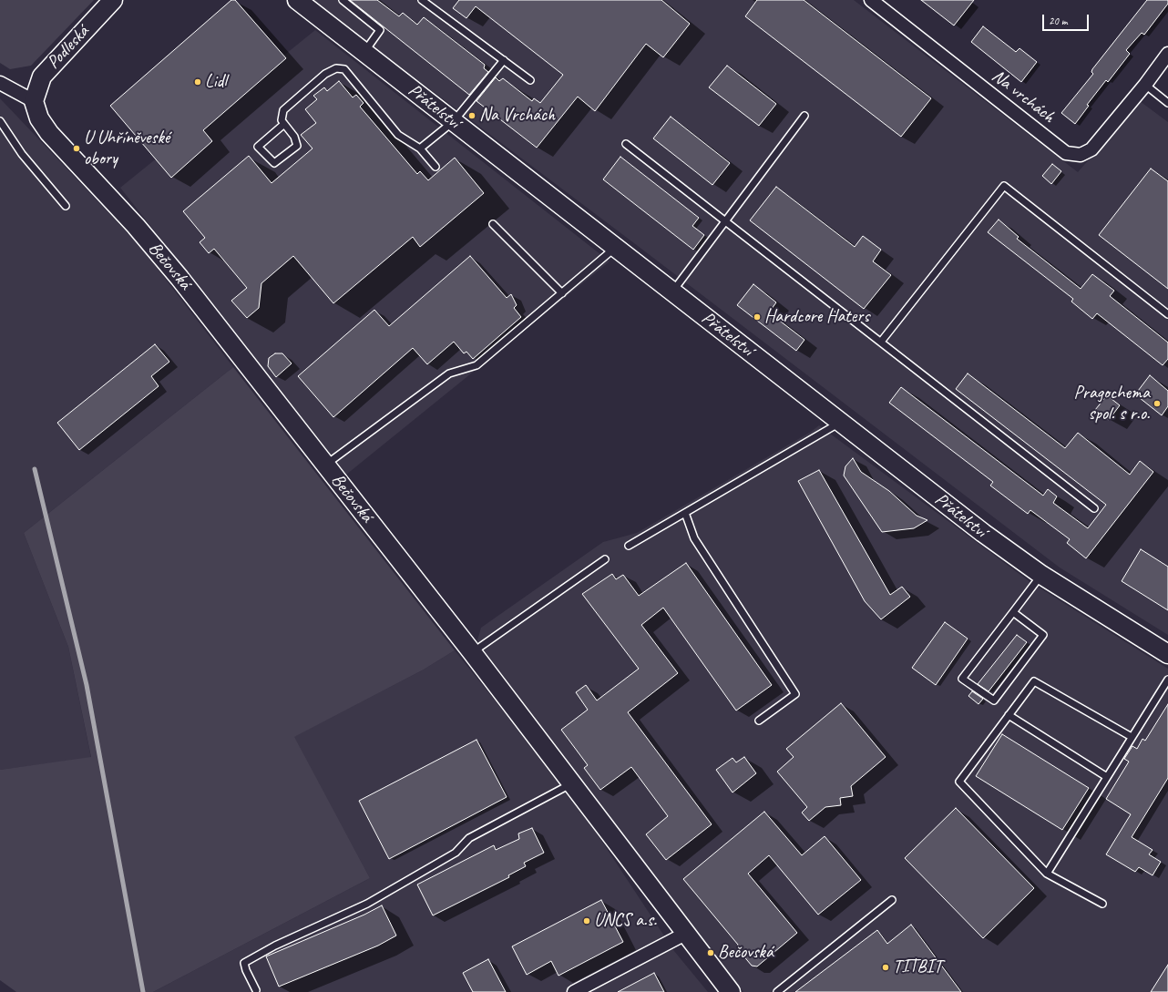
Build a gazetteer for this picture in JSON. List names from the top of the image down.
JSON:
{
  "streets": {
    "street": [
      "Podleská",
      "Na vrchách",
      "Přátelství",
      "Bečovská"
    ]
  },
  "crossings": [
    ["Podleská", "Bečovská"]
  ],
  "places": [
    "Lidl",
    "Na Vrchách",
    "U Uhříněveské obory",
    "Hardcore Haters",
    "Pragochema spol. s r.o.",
    "UNCS a.s.",
    "Bečovská",
    "TITBIT"
  ],
  "scale_bar": "20 m"
}
